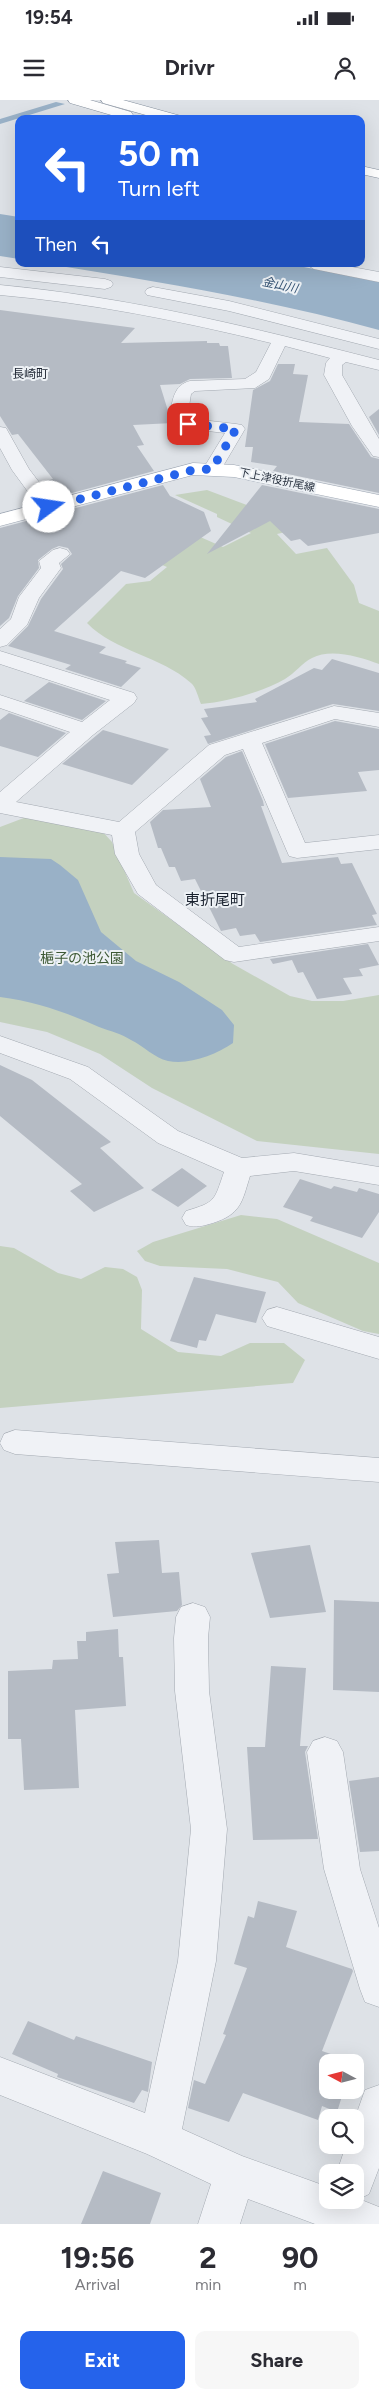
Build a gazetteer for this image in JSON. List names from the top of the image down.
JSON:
{
  "streets": {
    "main road": ["下上津役折尾線"]
  },
  "districts": ["長崎町", "東折尾町"],
  "water": ["金山川"],
  "parks": ["梔子の池公園"],
  "north": "left",
  "page": {
    "status": "19:54",
    "header": "Drivr",
    "turn": ["50 m", "Turn left"],
    "then": "Then",
    "eta": [
      "19:56",
      "Arrival",
      "2",
      "min",
      "90",
      "m"
    ],
    "buttons": ["Exit", "Share"]
  }
}
